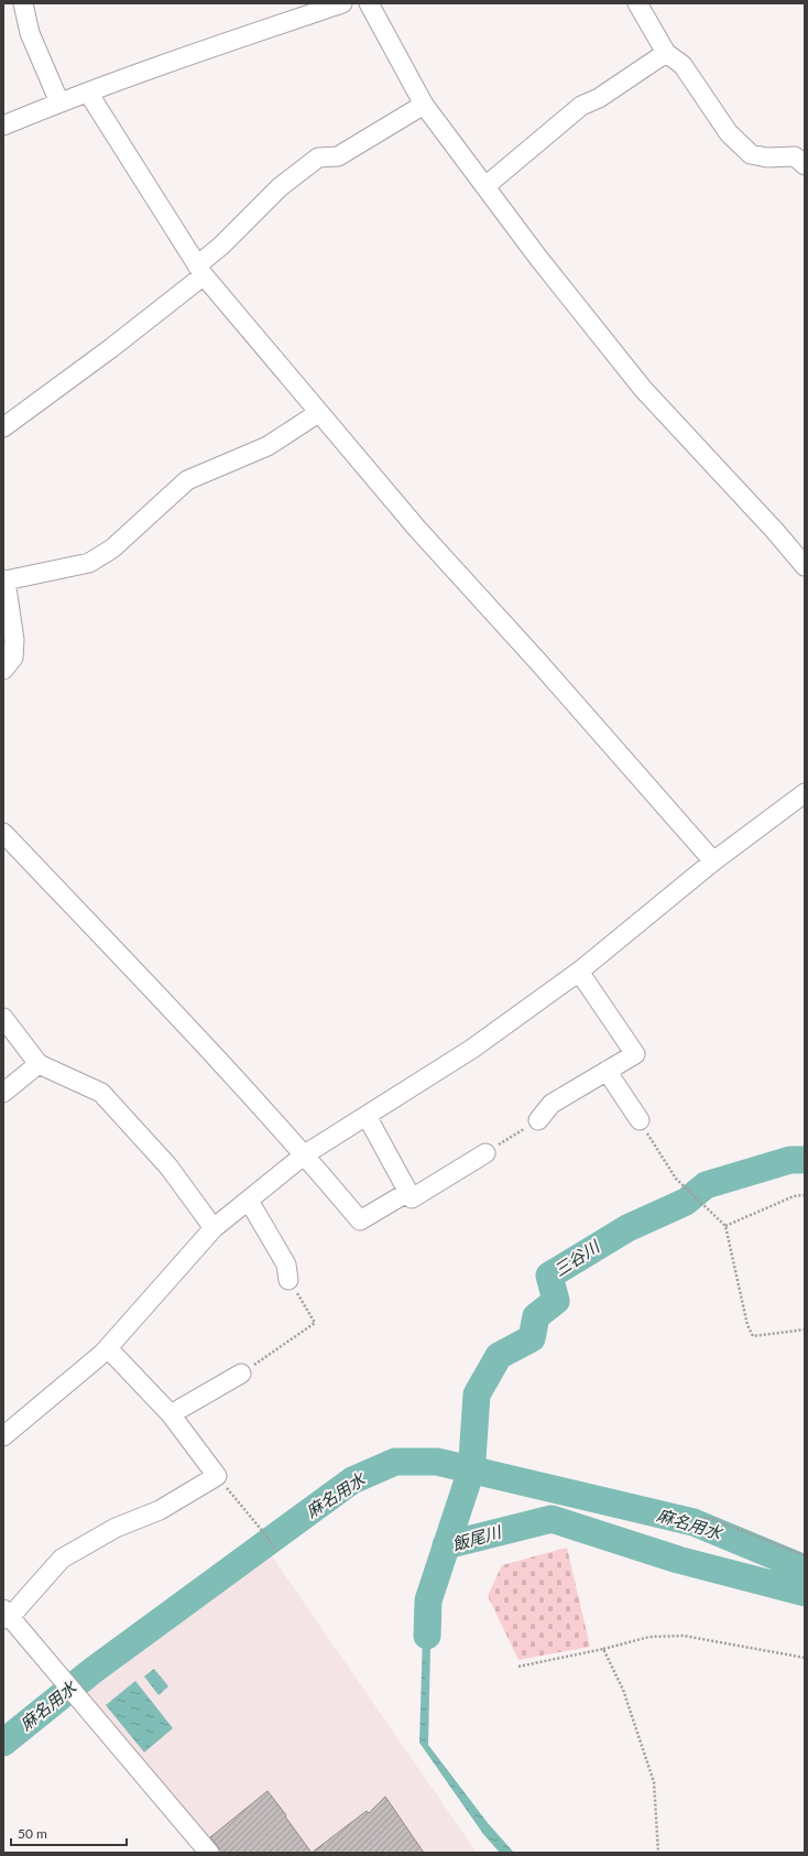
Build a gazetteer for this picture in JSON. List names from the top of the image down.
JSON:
{
  "water": ["三谷川", "麻名用水", "飯尾川"],
  "scale_bar": "50 m"
}
